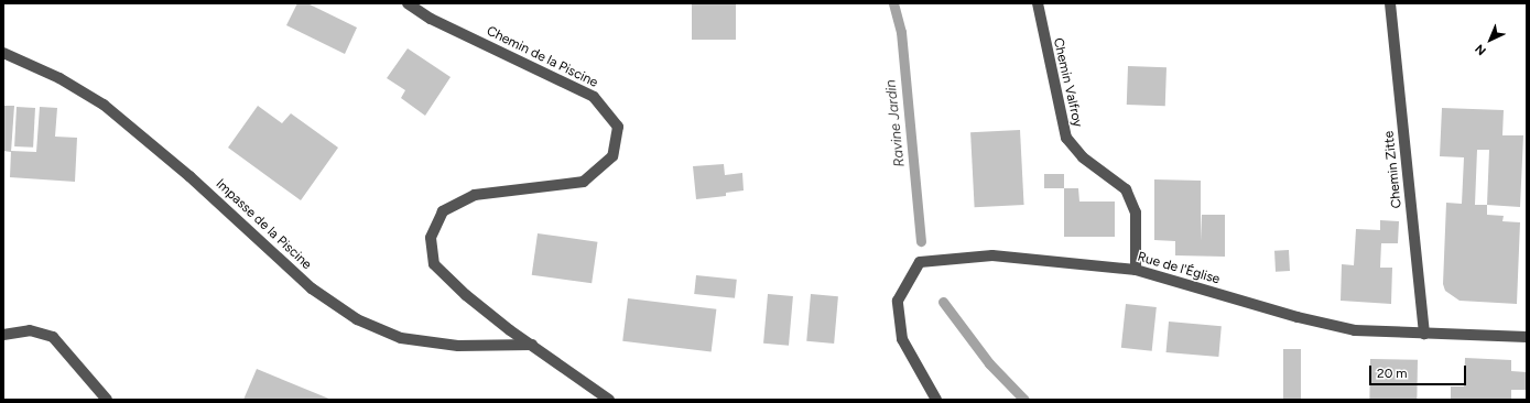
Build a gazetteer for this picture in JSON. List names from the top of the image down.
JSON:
{
  "streets": {
    "street": [
      "Chemin de la Piscine",
      "Chemin Valfroy",
      "Chemin Zitte",
      "Impasse de la Piscine",
      "Rue de l'Église"
    ]
  },
  "crossings": [
    ["Chemin de la Piscine", "Impasse de la Piscine"],
    ["Chemin Valfroy", "Rue de l'Église"],
    ["Chemin Zitte", "Rue de l'Église"]
  ],
  "water": ["Ravine Jardin"],
  "scale_bar": "20 m",
  "north": "bottom left"
}
